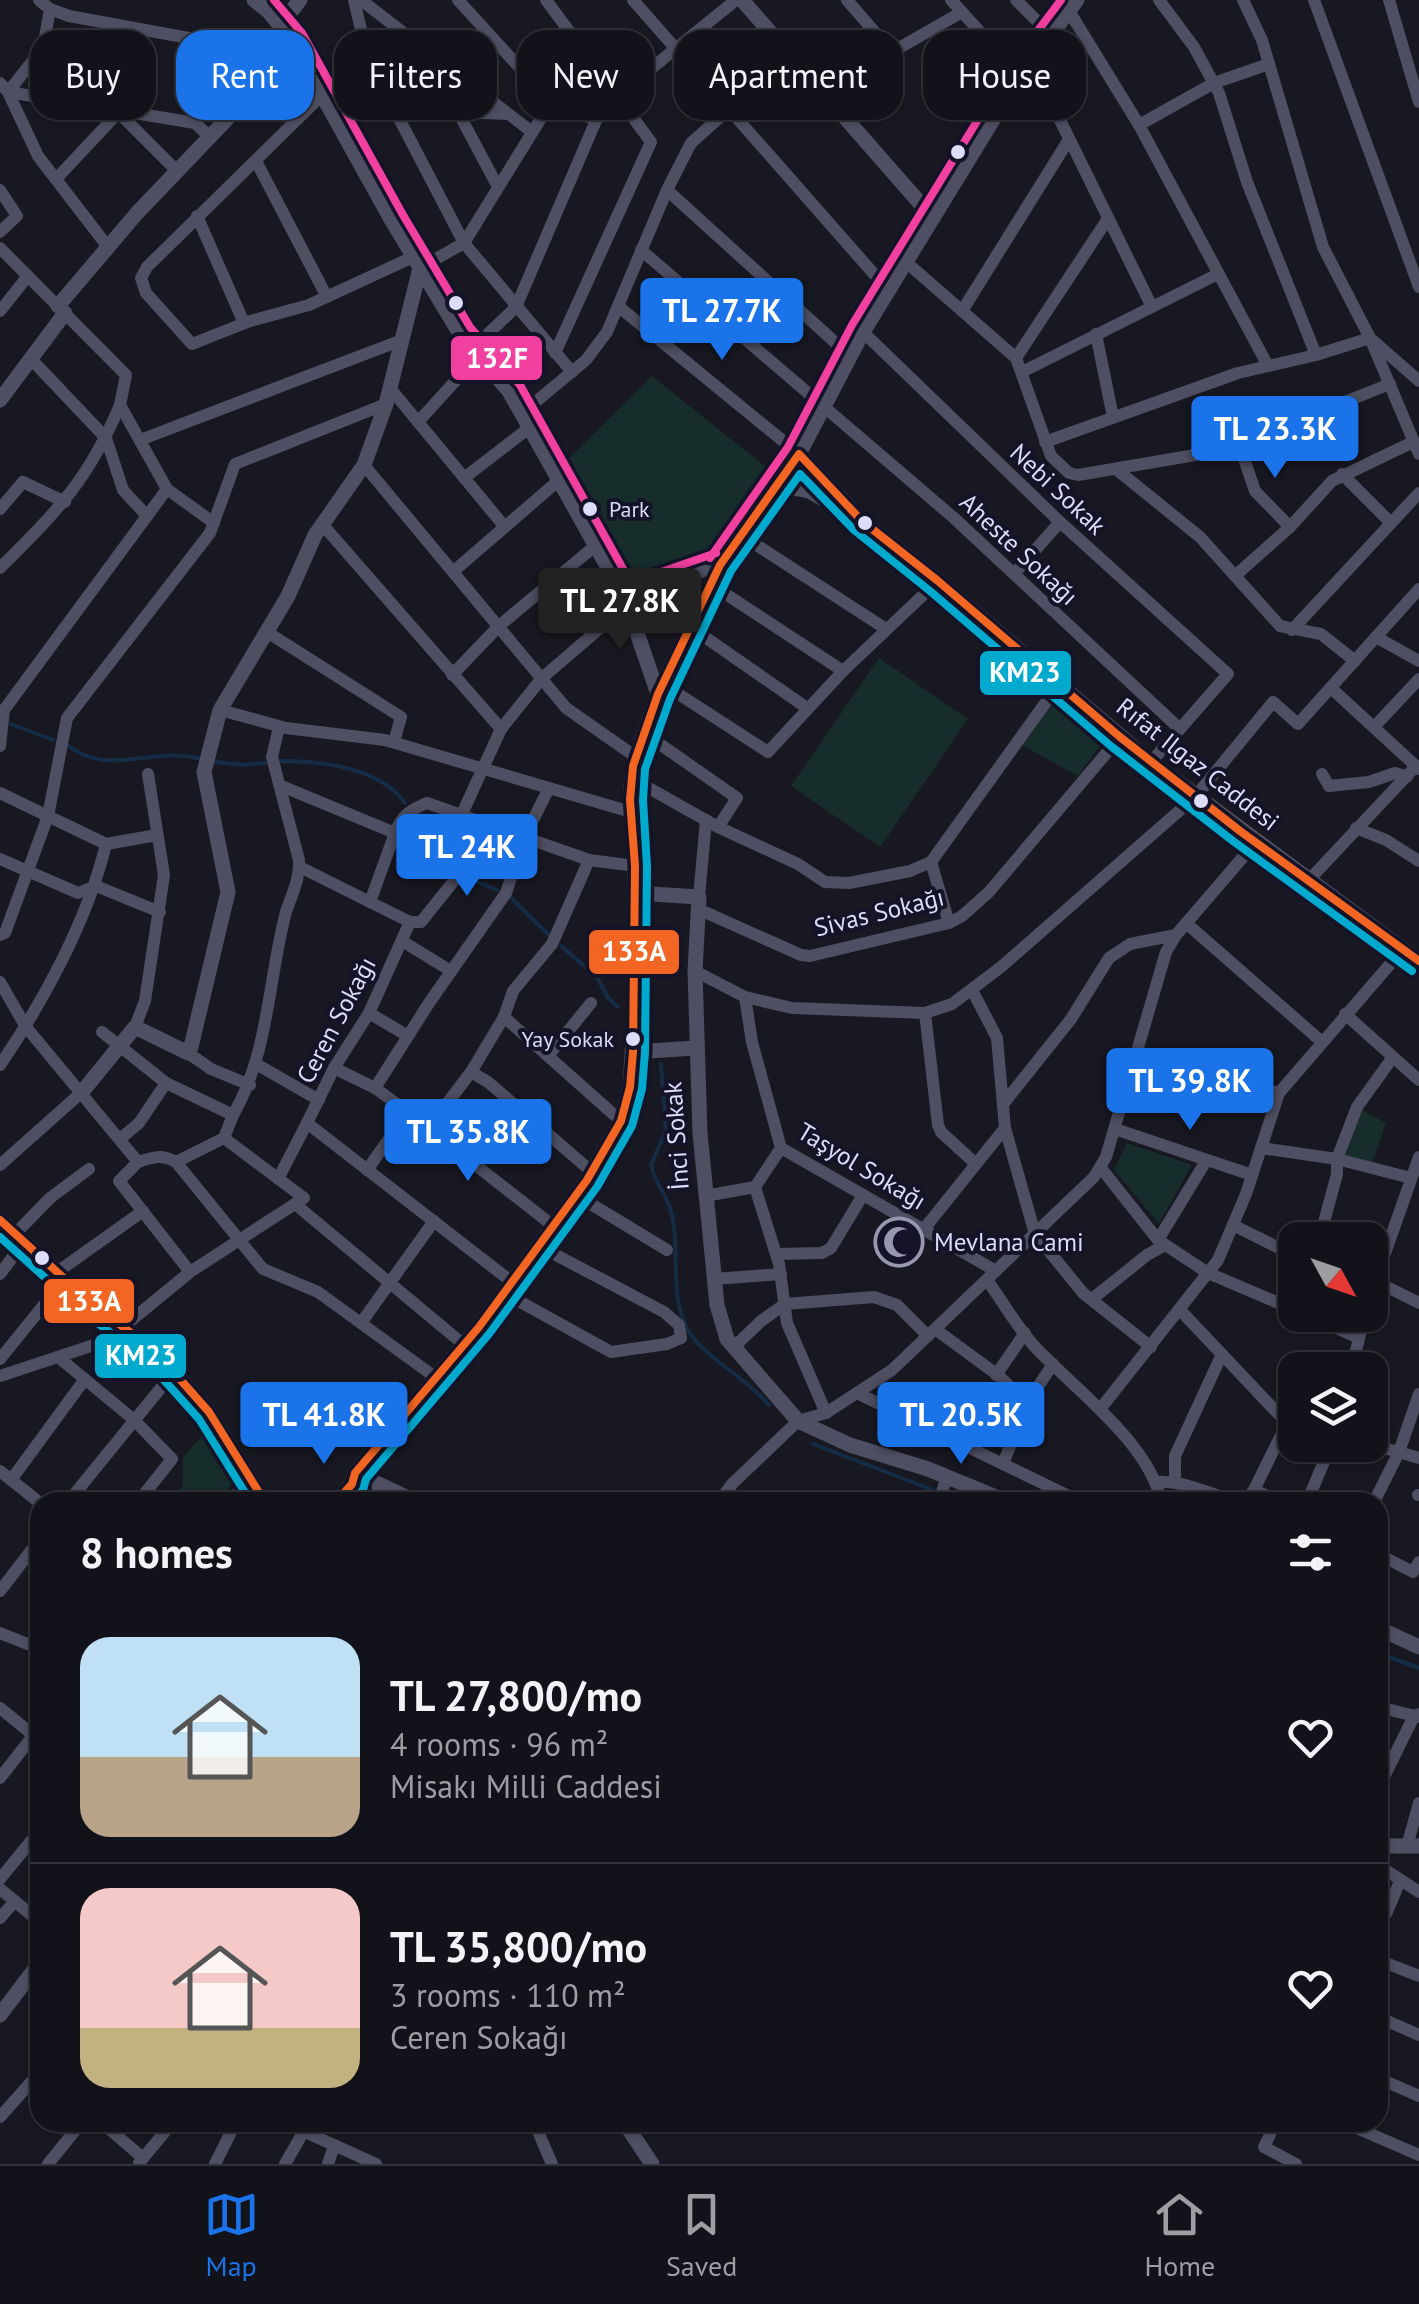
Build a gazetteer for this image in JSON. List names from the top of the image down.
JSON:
{
  "streets": {
    "street": [
      "Nebi Sokak",
      "Aheste Sokağı",
      "Rıfat Ilgaz Caddesi",
      "Sivas Sokağı",
      "Ceren Sokağı",
      "İnci Sokak",
      "Taşyol Sokağı"
    ]
  },
  "crossings": [
    ["Nebi Sokak", "Aheste Sokağı"],
    ["Rıfat Ilgaz Caddesi", "Sivas Sokağı"],
    ["Sivas Sokağı", "İnci Sokak"]
  ],
  "places": {
    "other": ["Park", "Yay Sokak"],
    "mosque": ["Mevlana Cami"]
  },
  "lines": ["transit line 132F", "transit line 133A", "transit line KM23"],
  "north": "bottom right",
  "page": {
    "chip": [
      "Buy",
      "Rent",
      "Filters",
      "New",
      "Apartment",
      "House"
    ],
    "price": [
      "TL 27.7K",
      "TL 23.3K",
      "TL 27.8K",
      "TL 24K",
      "TL 39.8K",
      "TL 35.8K",
      "TL 41.8K",
      "TL 20.5K"
    ],
    "heading": "8 homes",
    "list": [
      {
        "name": "TL 27,800/mo",
        "note": "4 rooms · 96 m² · Misakı Milli Caddesi"
      },
      {
        "name": "TL 35,800/mo",
        "note": "3 rooms · 110 m² · Ceren Sokağı"
      }
    ],
    "tabs": ["Map", "Saved", "Home"]
  }
}
